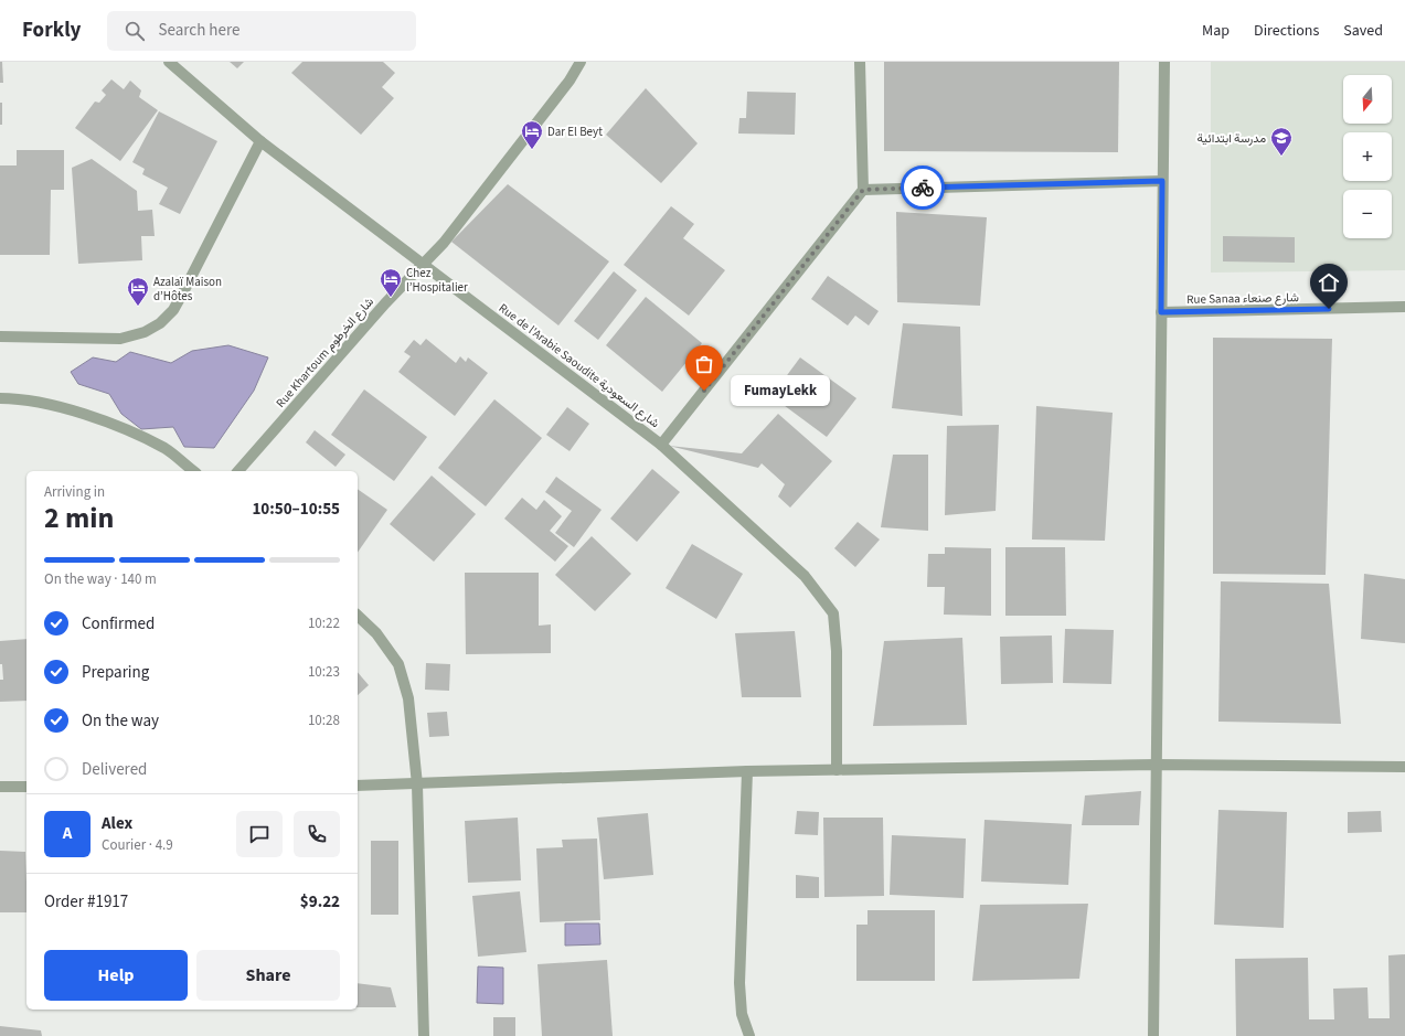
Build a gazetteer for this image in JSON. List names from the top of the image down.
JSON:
{
  "streets": {
    "street": ["Rue Sanaa شارع صنعاء", "Rue Khartoum شارع الخرطوم", "Rue de l'Arabie Saoudite شارع السعودية"]
  },
  "crossings": [
    ["Rue Khartoum شارع الخرطوم", "Rue de l'Arabie Saoudite شارع السعودية"]
  ],
  "places": {
    "hotel": ["Dar El Beyt", "Chez l’Hospitalier", "Azalaï Maison d’Hôtes"],
    "school or university": ["مدرسة ابتدائية"],
    "other": ["FumayLekk"]
  },
  "north": "bottom",
  "page": {
    "header": "Forkly",
    "search": "Search here",
    "nav": ["Map", "Directions", "Saved"],
    "map_buttons": ["+", "−"],
    "bubble": "FumayLekk",
    "heading": ["2 min", "Arriving in", "10:50–10:55"],
    "panel": [
      "Alex",
      "Courier · 4.9",
      "Order #1917",
      "$9.22"
    ],
    "bar": "On the way · 140 m",
    "list": [
      ["Confirmed", "10:22"],
      ["Preparing", "10:23"],
      ["On the way", "10:28"],
      "Delivered"
    ],
    "round": "A",
    "buttons": ["Help", "Share"]
  }
}
